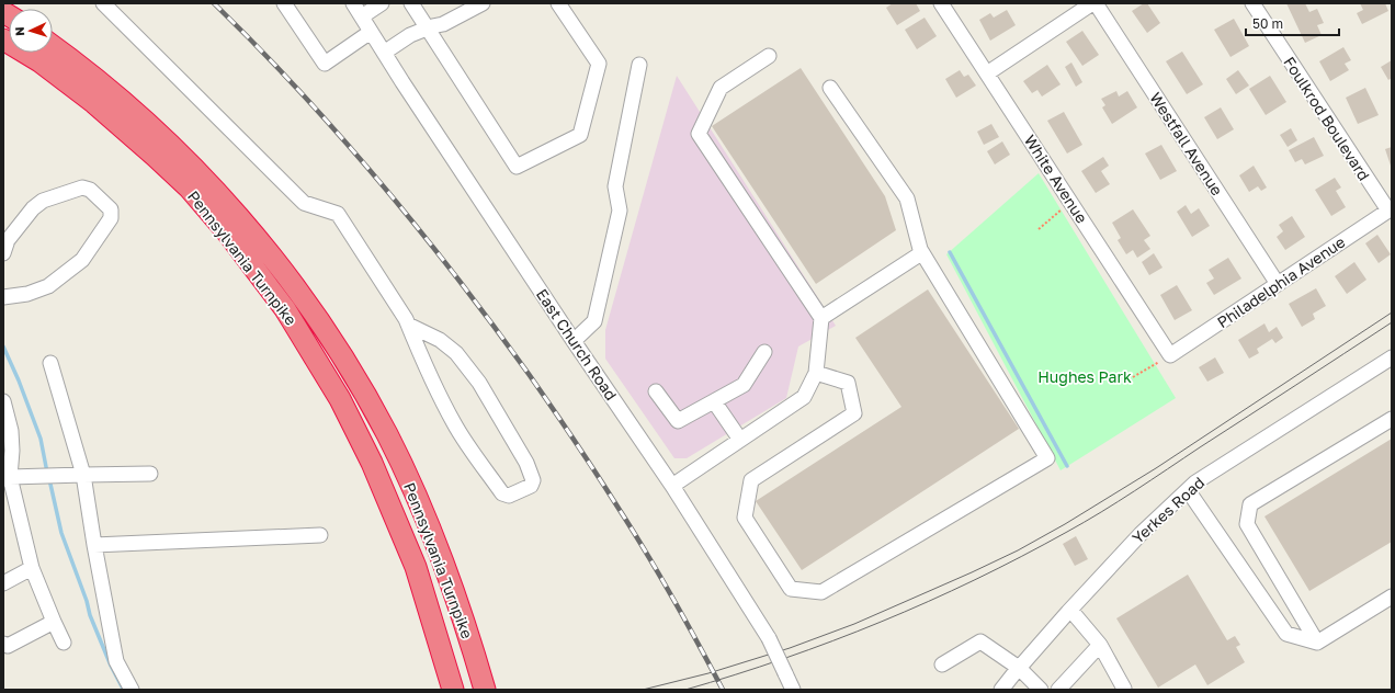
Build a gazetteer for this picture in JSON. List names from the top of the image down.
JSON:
{
  "streets": {
    "highway": ["Pennsylvania Turnpike"],
    "street": [
      "Foulkrod Boulevard",
      "Westfall Avenue",
      "White Avenue",
      "Philadelphia Avenue",
      "East Church Road",
      "Yerkes Road"
    ]
  },
  "crossings": [
    ["Foulkrod Boulevard", "Philadelphia Avenue"],
    ["Westfall Avenue", "Philadelphia Avenue"],
    ["White Avenue", "Philadelphia Avenue"]
  ],
  "parks": ["Hughes Park"],
  "scale_bar": "50 m",
  "north": "left"
}
